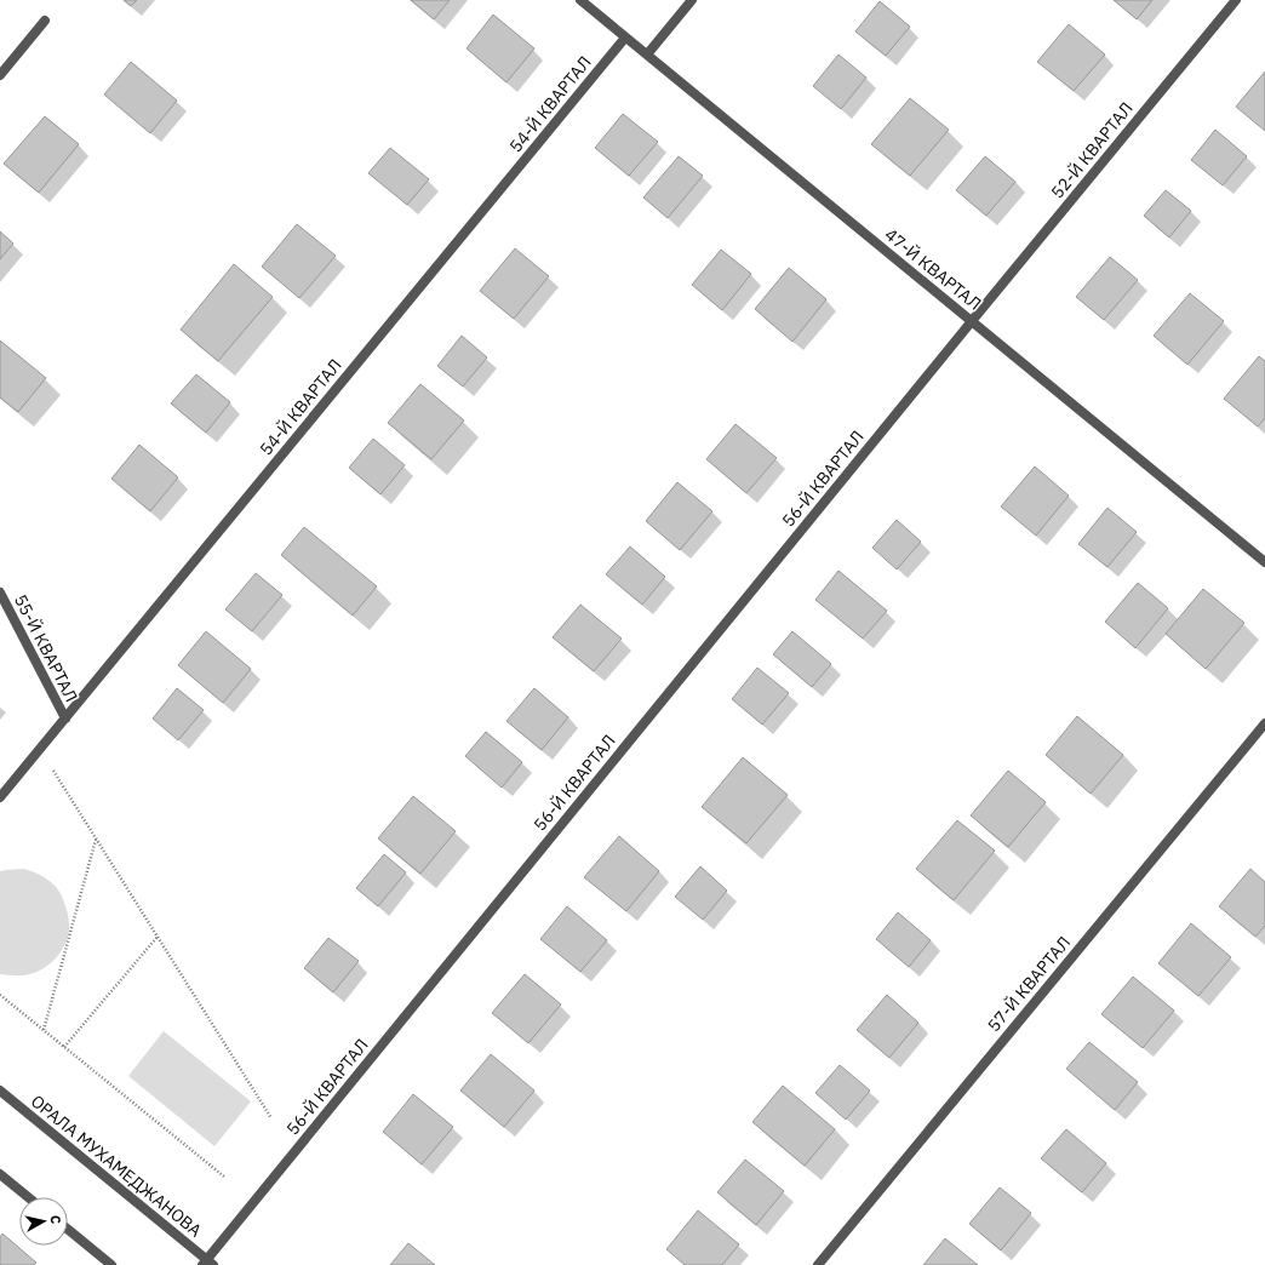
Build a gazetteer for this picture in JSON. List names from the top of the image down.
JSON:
{
  "streets": {
    "street": [
      "54-Й КВАРТАЛ",
      "52-Й КВАРТАЛ",
      "47-Й КВАРТАЛ",
      "56-Й КВАРТАЛ",
      "55-Й КВАРТАЛ",
      "57-Й КВАРТАЛ",
      "ОРАЛА МУХАМЕДЖАНОВА"
    ]
  },
  "crossings": [
    ["54-Й КВАРТАЛ", "47-Й КВАРТАЛ"],
    ["54-Й КВАРТАЛ", "55-Й КВАРТАЛ"],
    ["52-Й КВАРТАЛ", "47-Й КВАРТАЛ"],
    ["52-Й КВАРТАЛ", "56-Й КВАРТАЛ"],
    ["47-Й КВАРТАЛ", "56-Й КВАРТАЛ"],
    ["56-Й КВАРТАЛ", "ОРАЛА МУХАМЕДЖАНОВА"]
  ],
  "north": "right"
}
